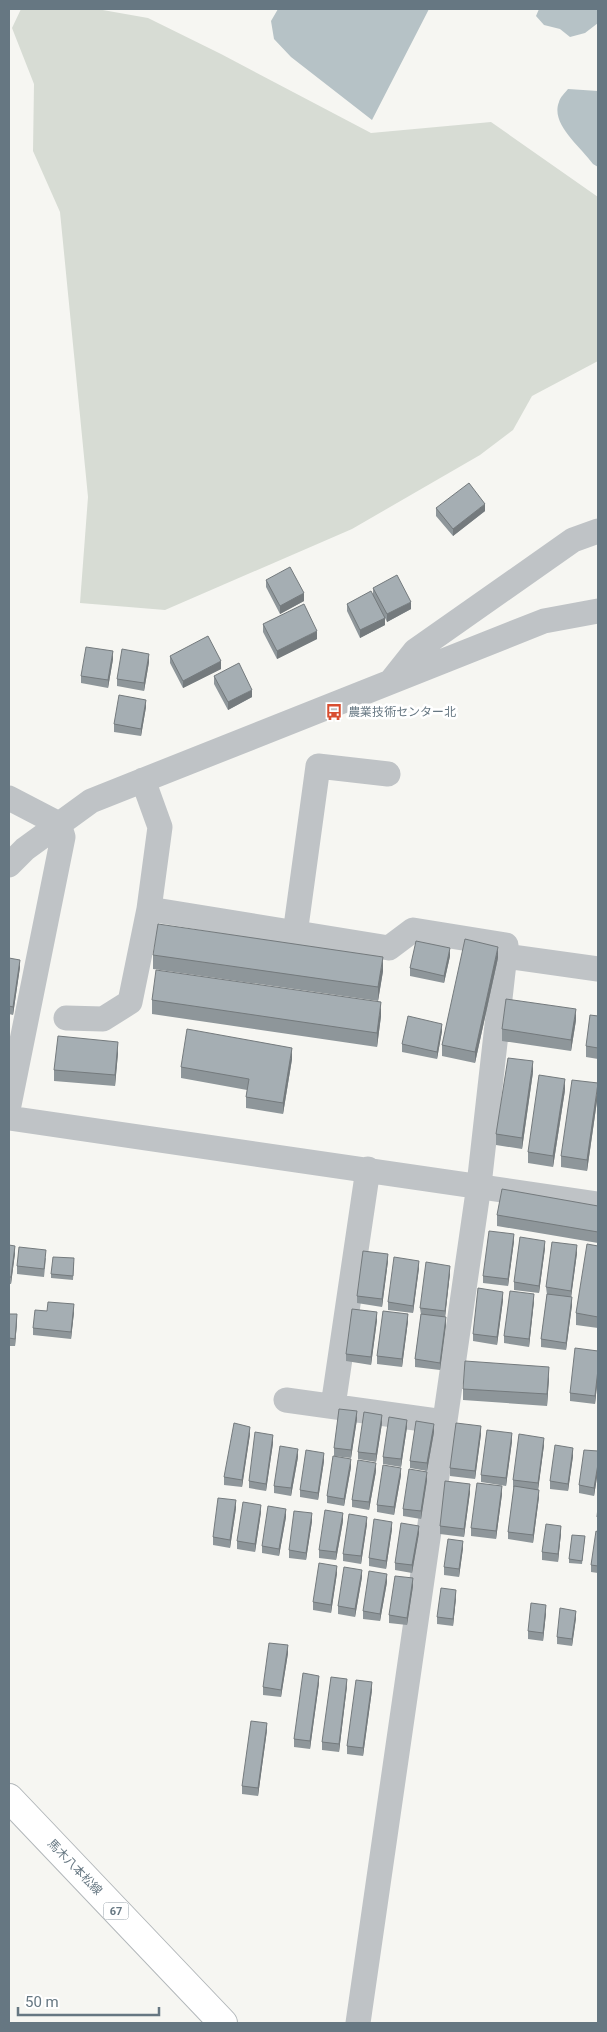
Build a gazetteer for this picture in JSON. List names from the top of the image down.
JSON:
{
  "streets": {
    "main road": ["馬木八本松線", "67"]
  },
  "places": {
    "bus stop": ["農業技術センター北"]
  },
  "scale_bar": "50 m"
}
